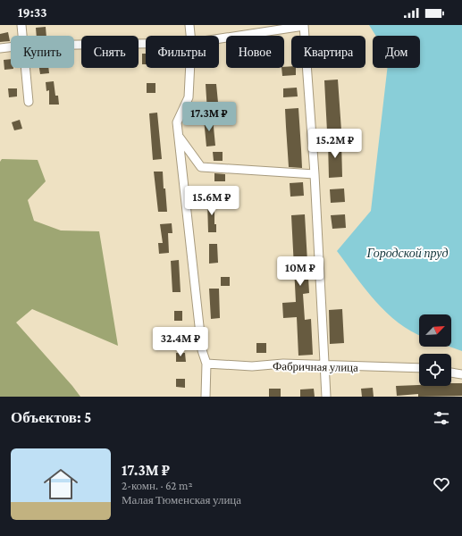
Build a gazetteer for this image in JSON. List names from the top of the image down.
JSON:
{
  "streets": {
    "street": ["Фабричная улица"]
  },
  "water": ["Городской пруд"],
  "north": "top right",
  "page": {
    "status": "19:33",
    "chip": [
      "Купить",
      "Снять",
      "Фильтры",
      "Новое",
      "Квартира",
      "Дом"
    ],
    "price": [
      "17.3M ₽",
      "15.2M ₽",
      "15.6M ₽",
      "10M ₽",
      "32.4M ₽"
    ],
    "heading": "Объектов: 5",
    "list": [
      {
        "name": "17.3M ₽",
        "note": "2-комн. · 62 m² · Малая Тюменская улица"
      }
    ]
  }
}
